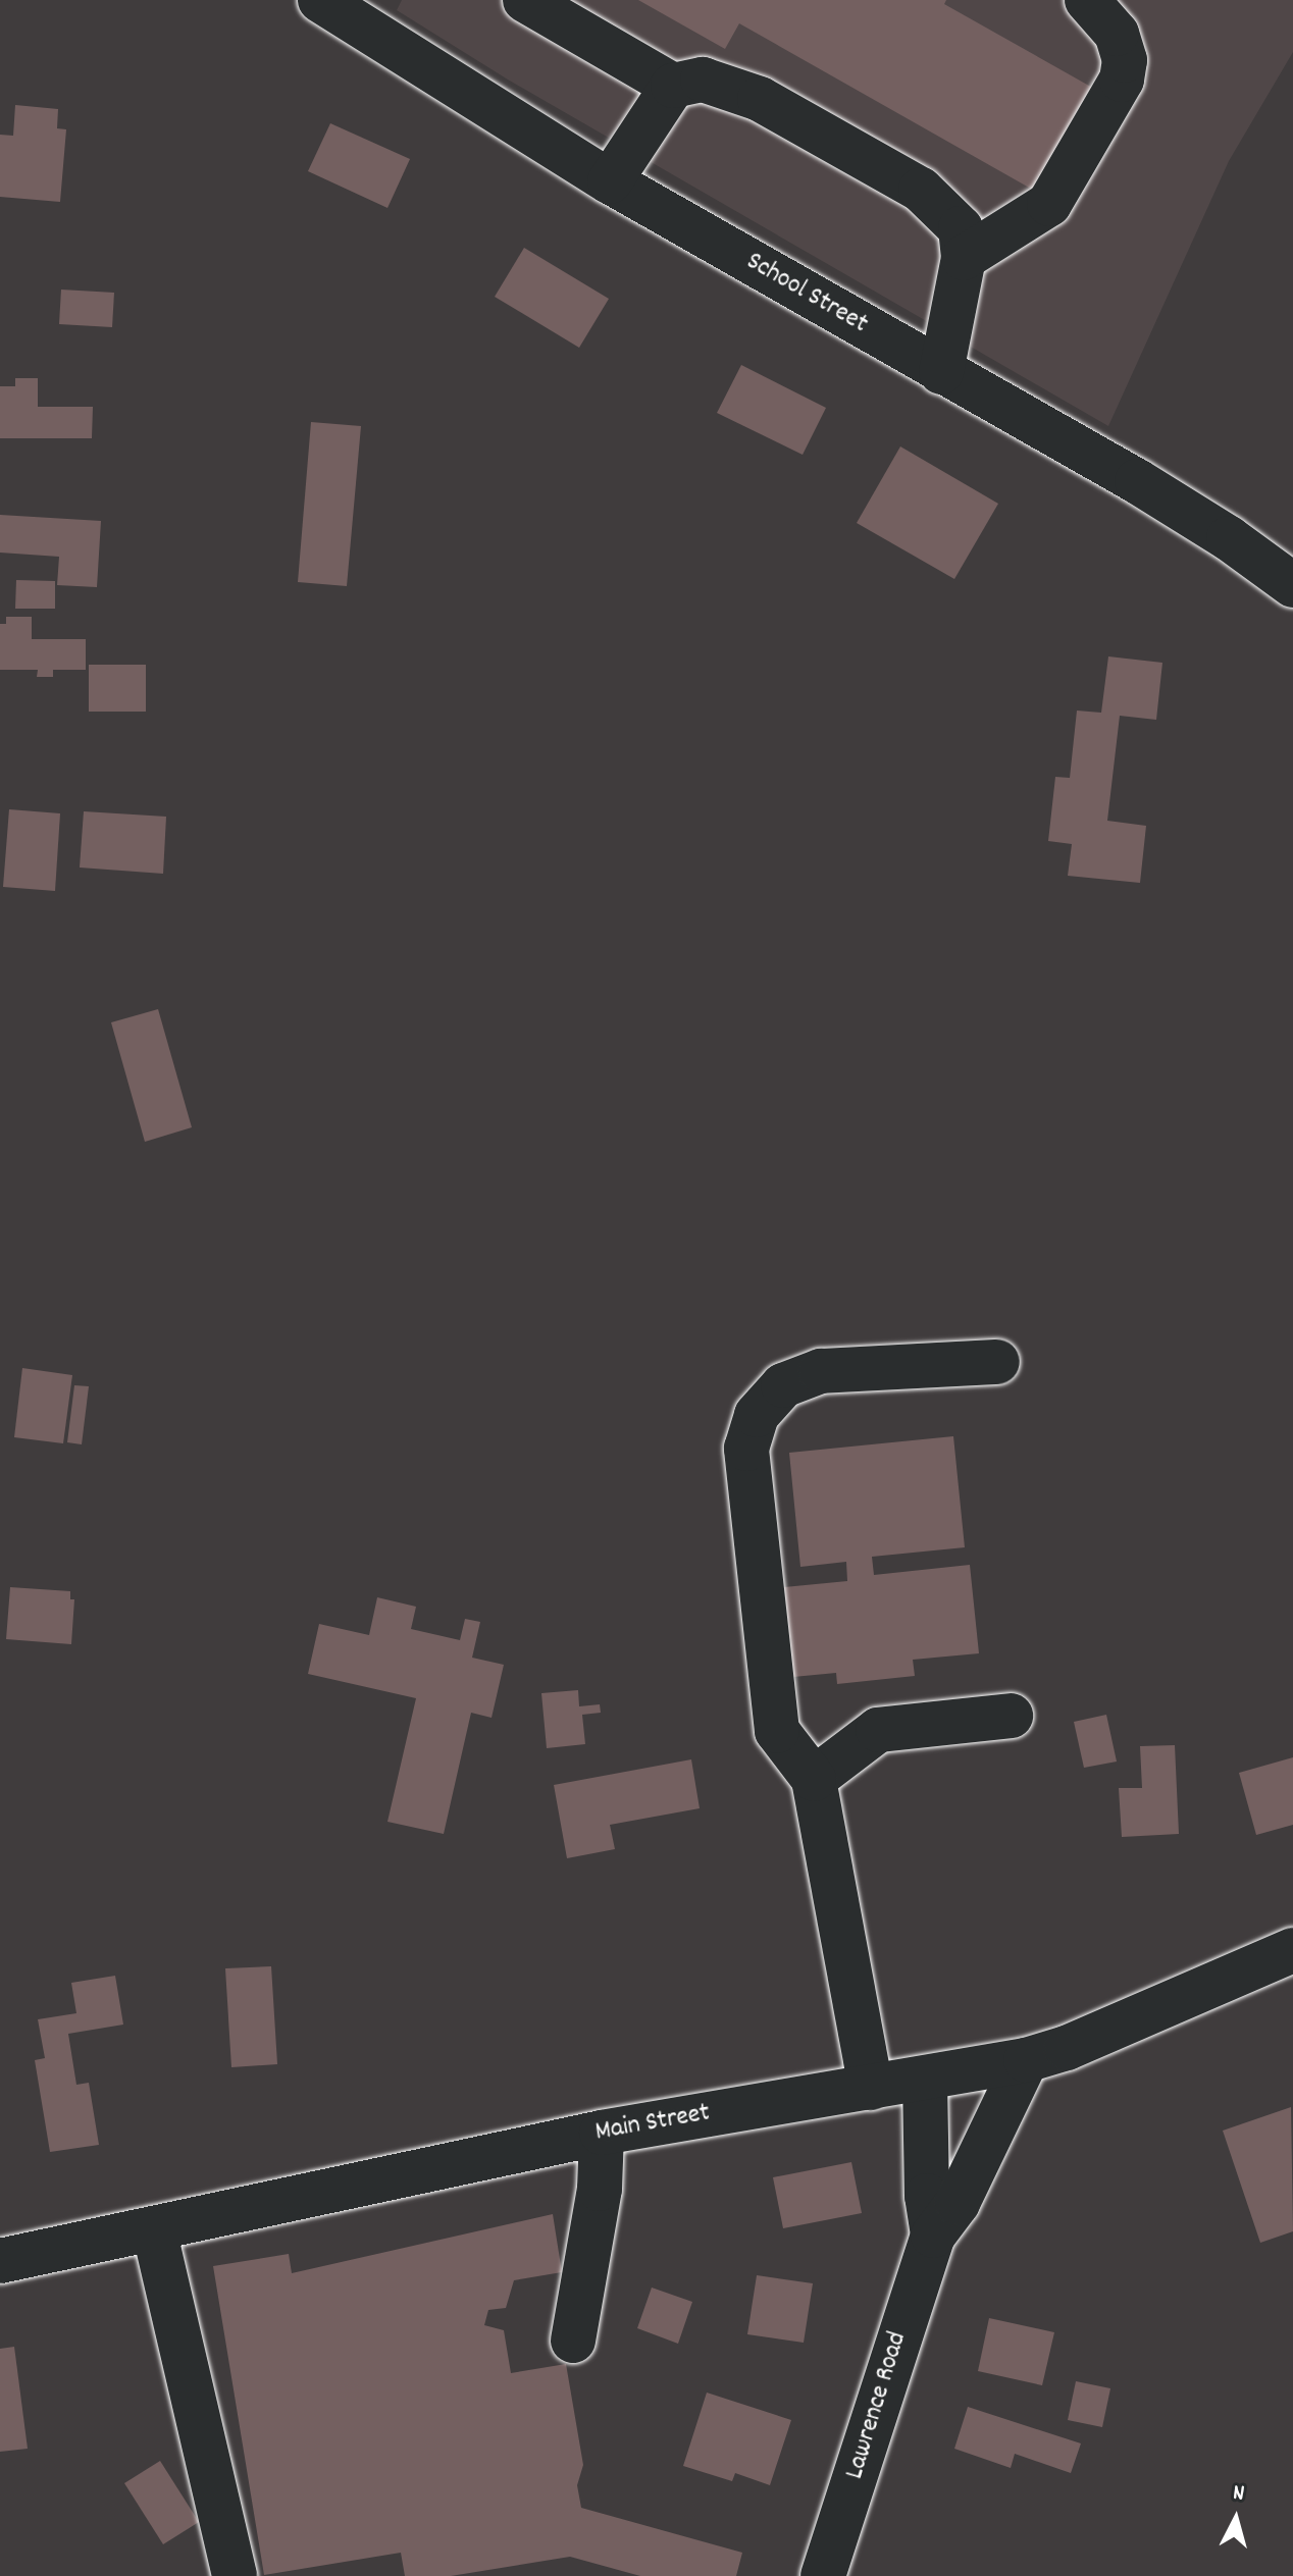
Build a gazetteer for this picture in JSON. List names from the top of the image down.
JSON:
{
  "streets": {
    "street": ["School Street", "Main Street", "Lawrence Road"]
  },
  "crossings": [
    ["Main Street", "Lawrence Road"]
  ],
  "north": "top"
}
